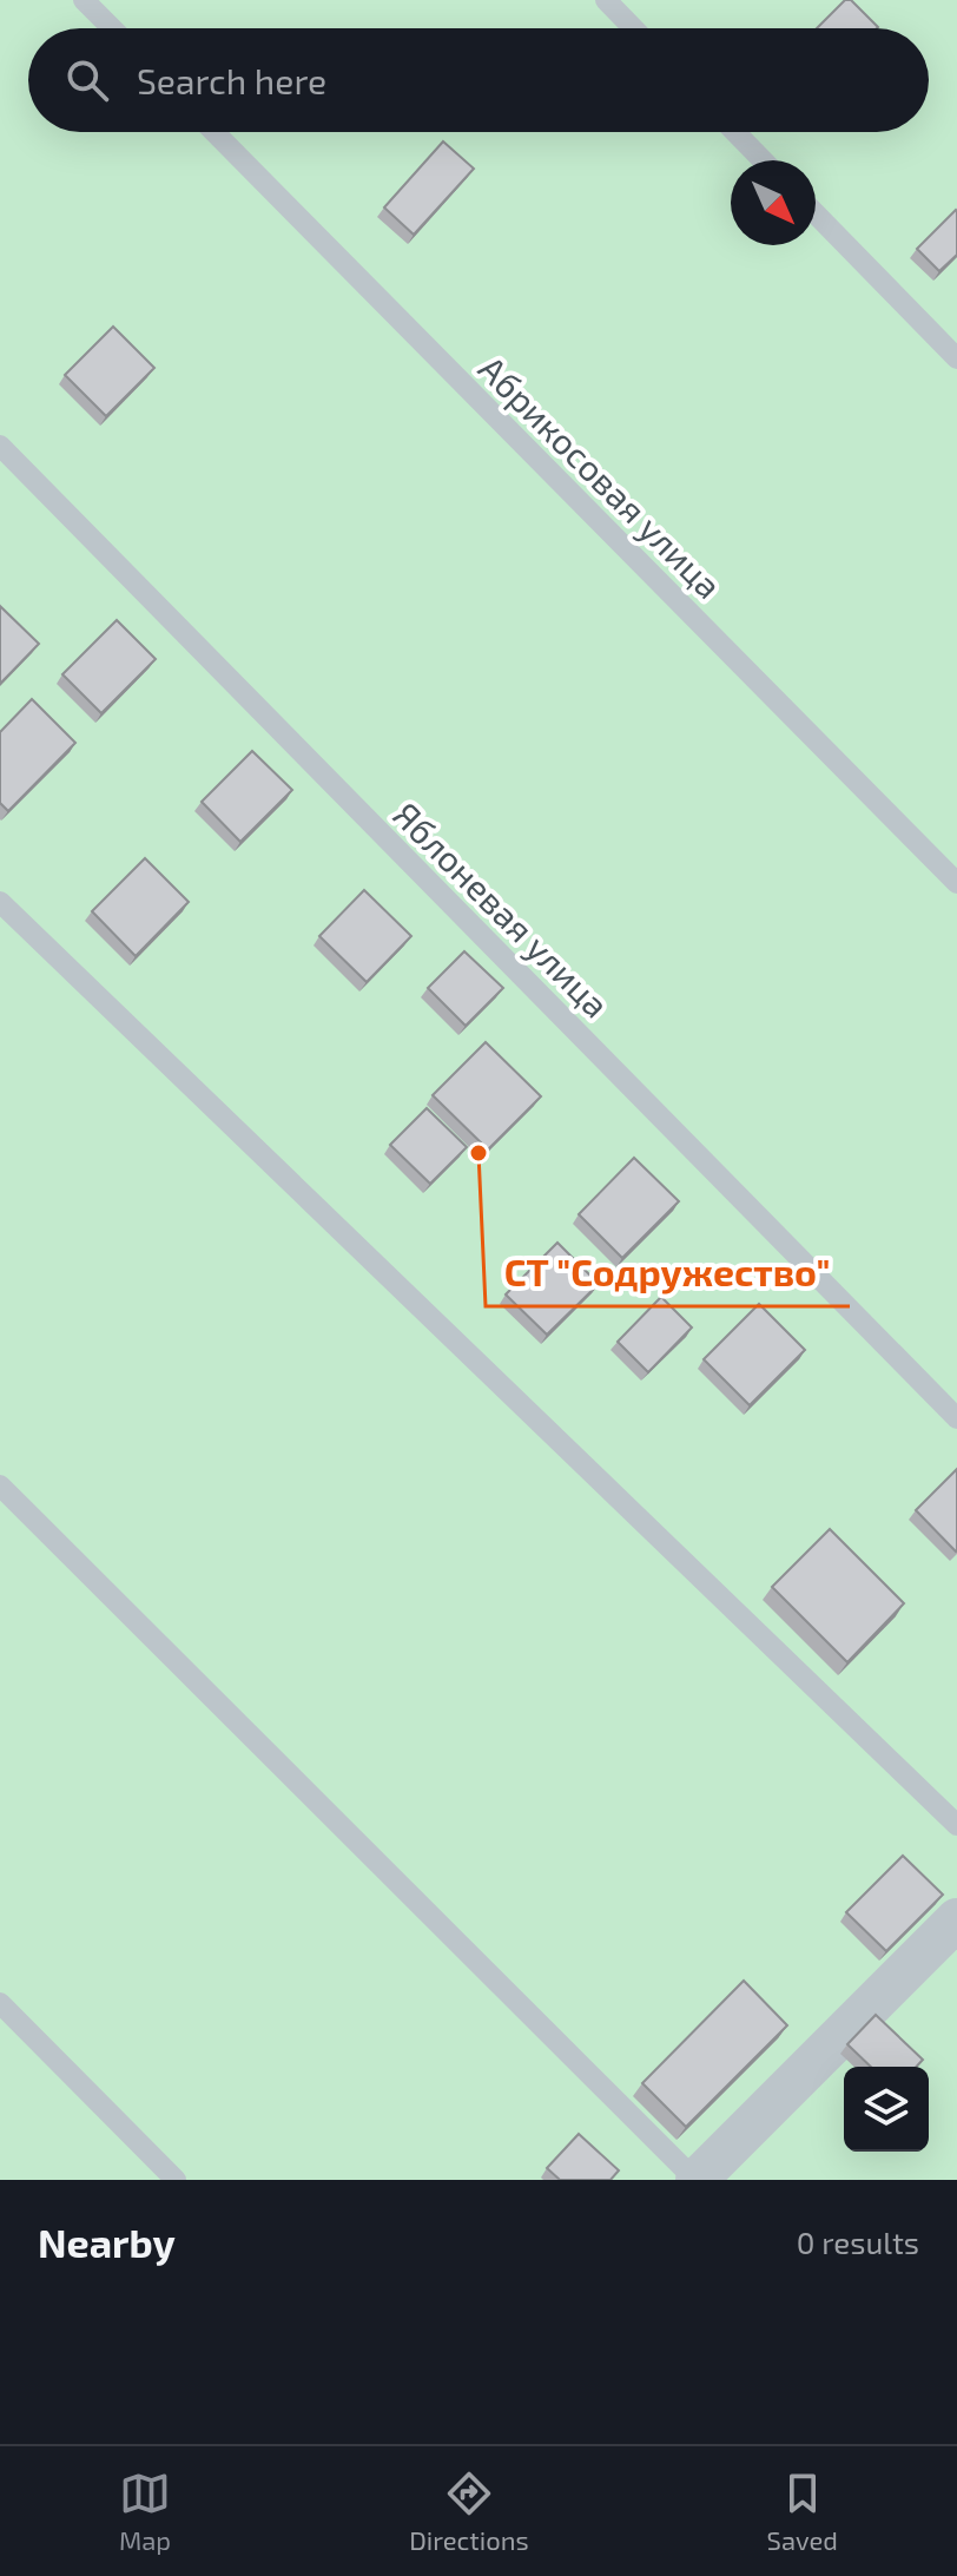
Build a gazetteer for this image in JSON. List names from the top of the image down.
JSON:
{
  "streets": {
    "lane": ["Абрикосовая улица", "Яблоневая улица"]
  },
  "places": ["СТ \"Содружество\""],
  "north": "bottom right",
  "page": {
    "search": "Search here",
    "heading": ["Nearby", "0 results"],
    "nav": ["Map", "Directions", "Saved"]
  }
}
